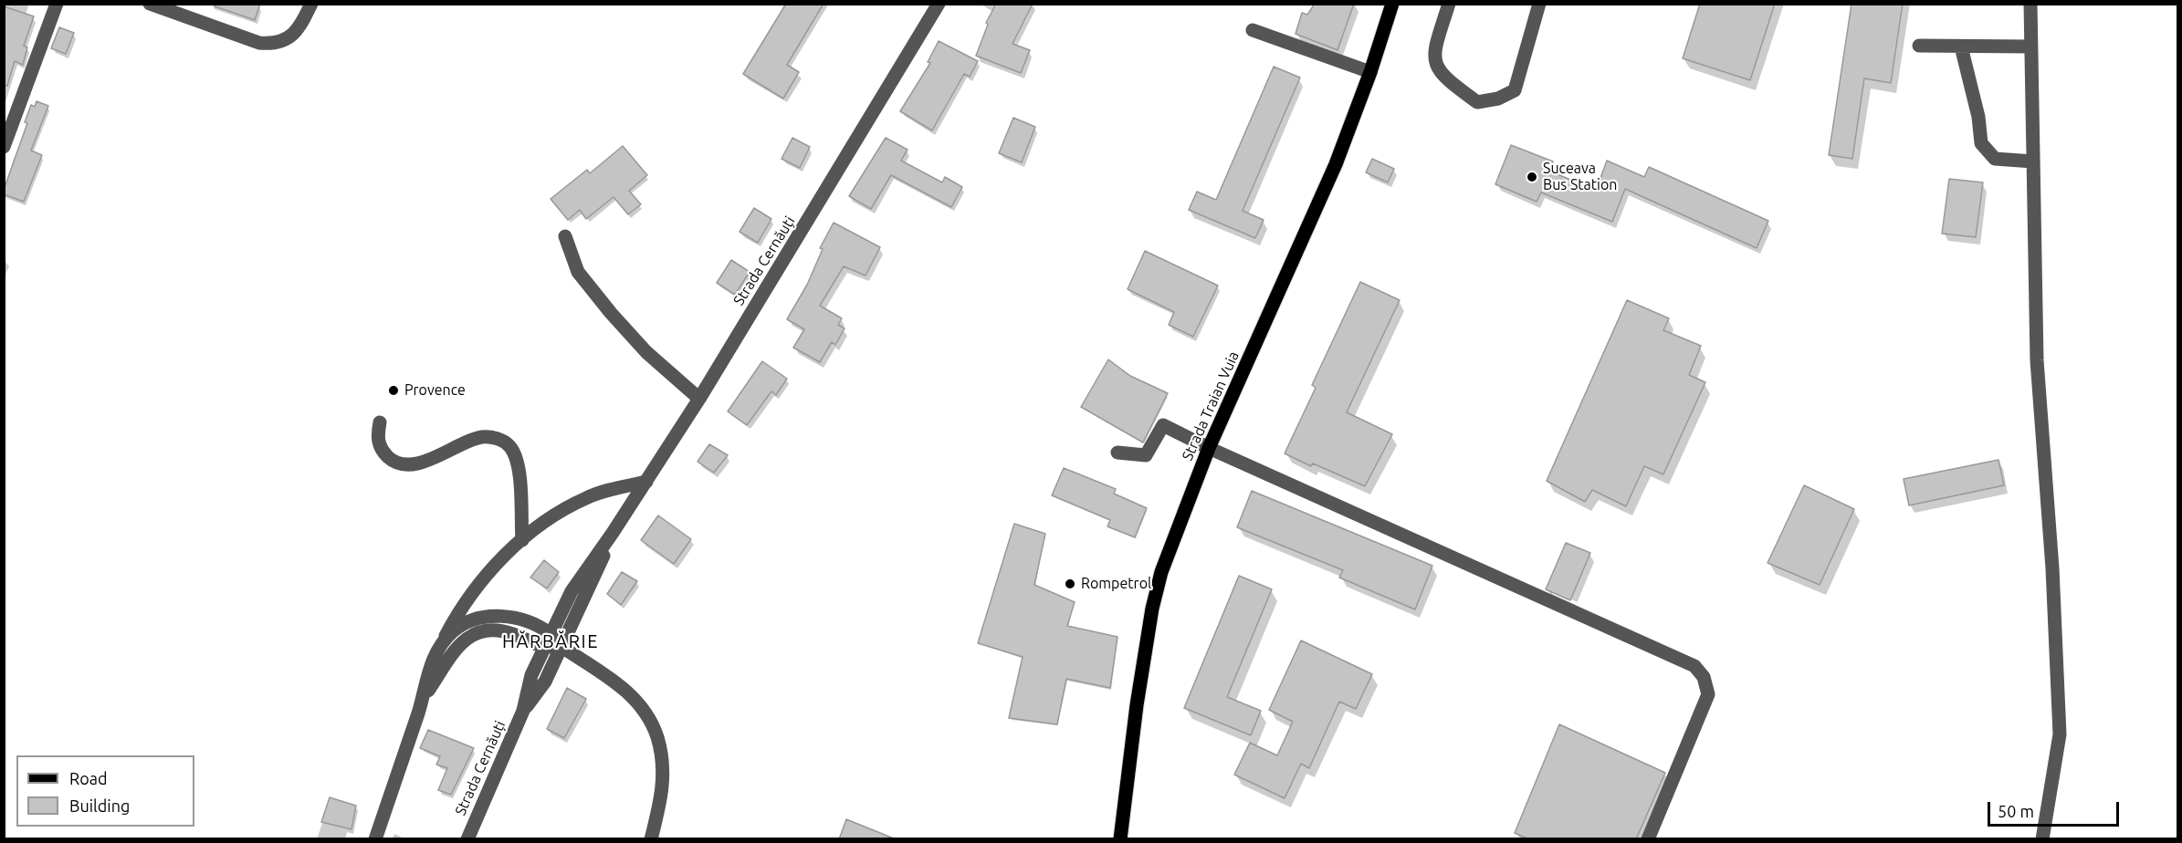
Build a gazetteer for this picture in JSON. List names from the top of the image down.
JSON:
{
  "streets": {
    "main road": ["Strada Traian Vuia"],
    "street": ["Strada Cernăuți"]
  },
  "districts": ["HĂRBĂRIE"],
  "places": ["Suceava Bus Station", "Provence", "Rompetrol"],
  "legend": ["Road", "Building"],
  "scale_bar": "50 m"
}
